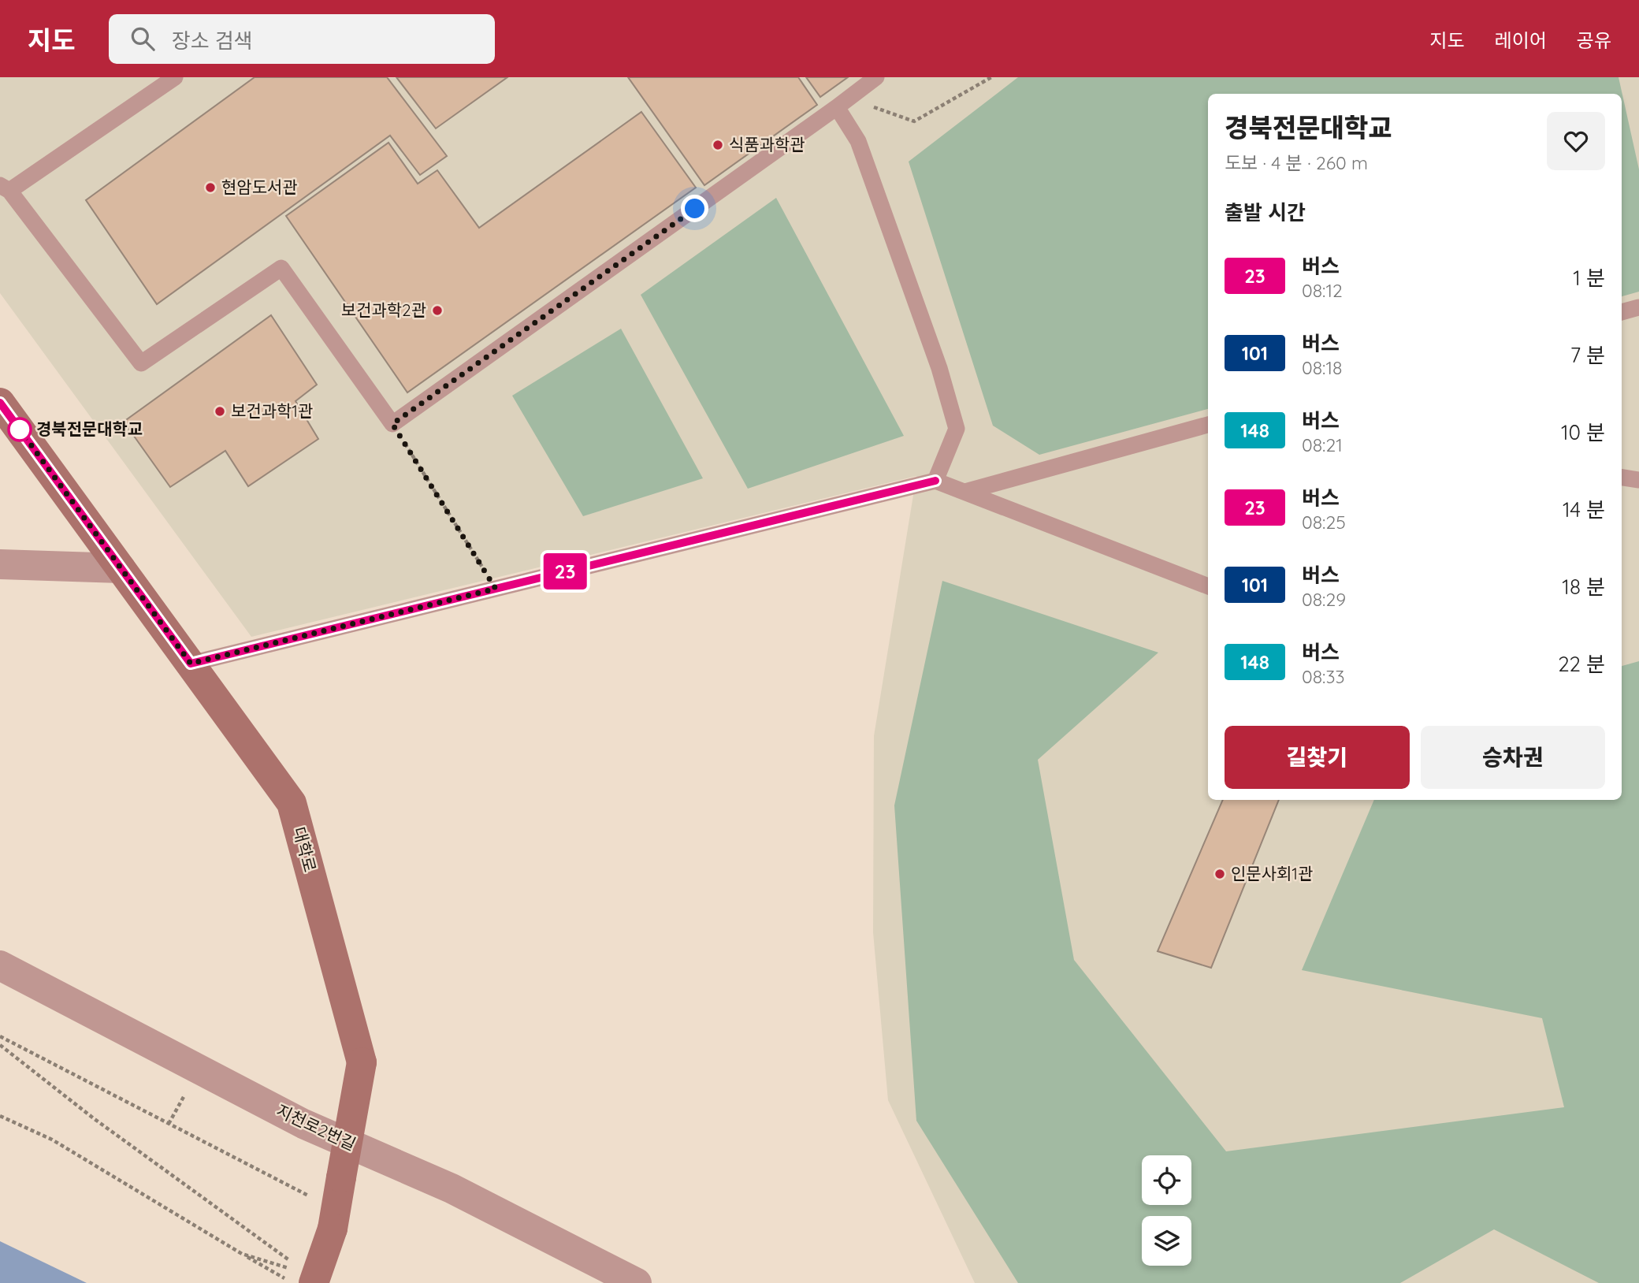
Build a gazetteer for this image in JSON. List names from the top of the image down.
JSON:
{
  "streets": {
    "main road": ["대학로"],
    "street": ["지천로2번길"]
  },
  "places": [
    "식품과학관",
    "현암도서관",
    "보건과학2관",
    "보건과학1관",
    "경북전문대학교",
    "인문사회1관"
  ],
  "lines": ["bus line 23"],
  "page": {
    "header": "지도",
    "search": "장소 검색",
    "nav": ["지도", "레이어", "공유"],
    "on_map": "23",
    "heading": [
      ["경북전문대학교", "도보 · 4 분 · 260 m"],
      "출발 시간"
    ],
    "list": [
      {
        "mark": "23",
        "name": "버스",
        "note": "08:12",
        "value": "1 분"
      },
      {
        "mark": "101",
        "name": "버스",
        "note": "08:18",
        "value": "7 분"
      },
      {
        "mark": "148",
        "name": "버스",
        "note": "08:21",
        "value": "10 분"
      },
      {
        "mark": "23",
        "name": "버스",
        "note": "08:25",
        "value": "14 분"
      },
      {
        "mark": "101",
        "name": "버스",
        "note": "08:29",
        "value": "18 분"
      },
      {
        "mark": "148",
        "name": "버스",
        "note": "08:33",
        "value": "22 분"
      }
    ],
    "buttons": ["길찾기", "승차권"]
  }
}
